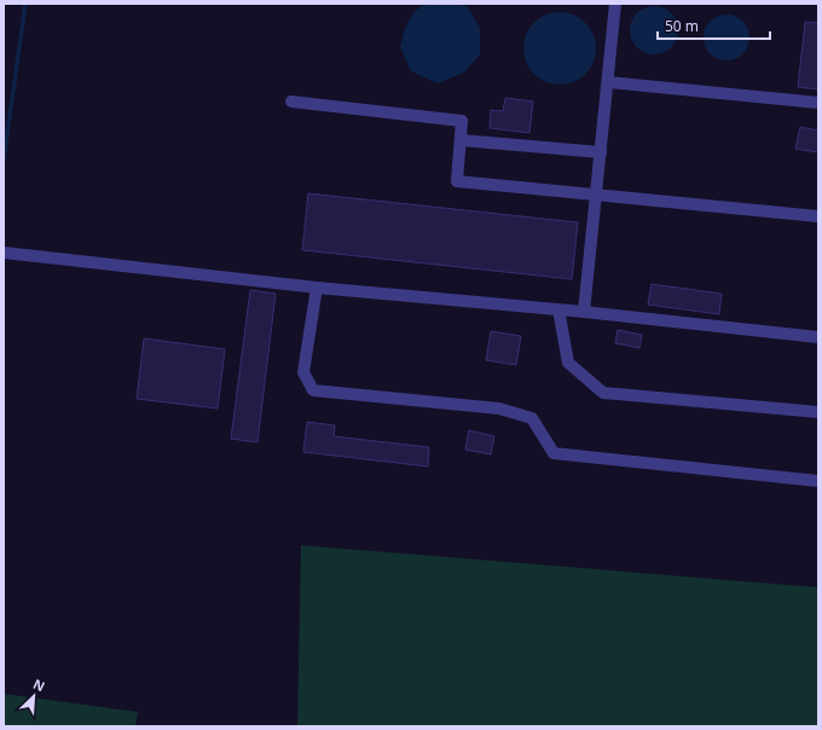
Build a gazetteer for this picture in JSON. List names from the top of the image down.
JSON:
{
  "scale_bar": "50 m",
  "north": "top right"
}
